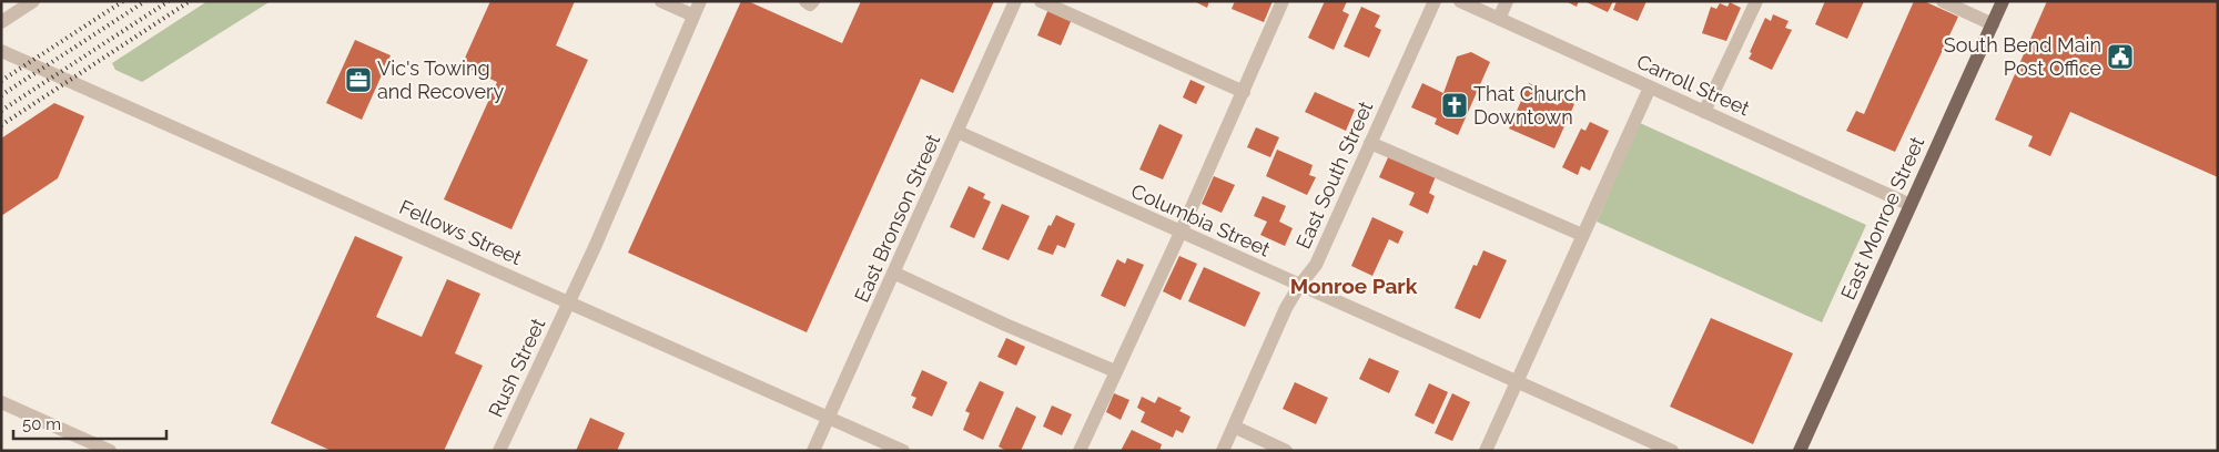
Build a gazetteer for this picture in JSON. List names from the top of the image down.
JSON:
{
  "streets": {
    "main road": ["East Monroe Street"],
    "street": [
      "Carroll Street",
      "East South Street",
      "East Bronson Street",
      "Columbia Street",
      "Fellows Street",
      "Rush Street"
    ]
  },
  "crossings": [
    ["Carroll Street", "East Monroe Street"],
    ["East South Street", "Columbia Street"],
    ["East Bronson Street", "Columbia Street"],
    ["East Bronson Street", "Fellows Street"],
    ["Fellows Street", "Rush Street"]
  ],
  "districts": ["Monroe Park"],
  "places": {
    "public building": ["South Bend Main Post Office"],
    "office": ["Vic's Towing and Recovery"],
    "church": ["That Church Downtown"]
  },
  "scale_bar": "50 m"
}
